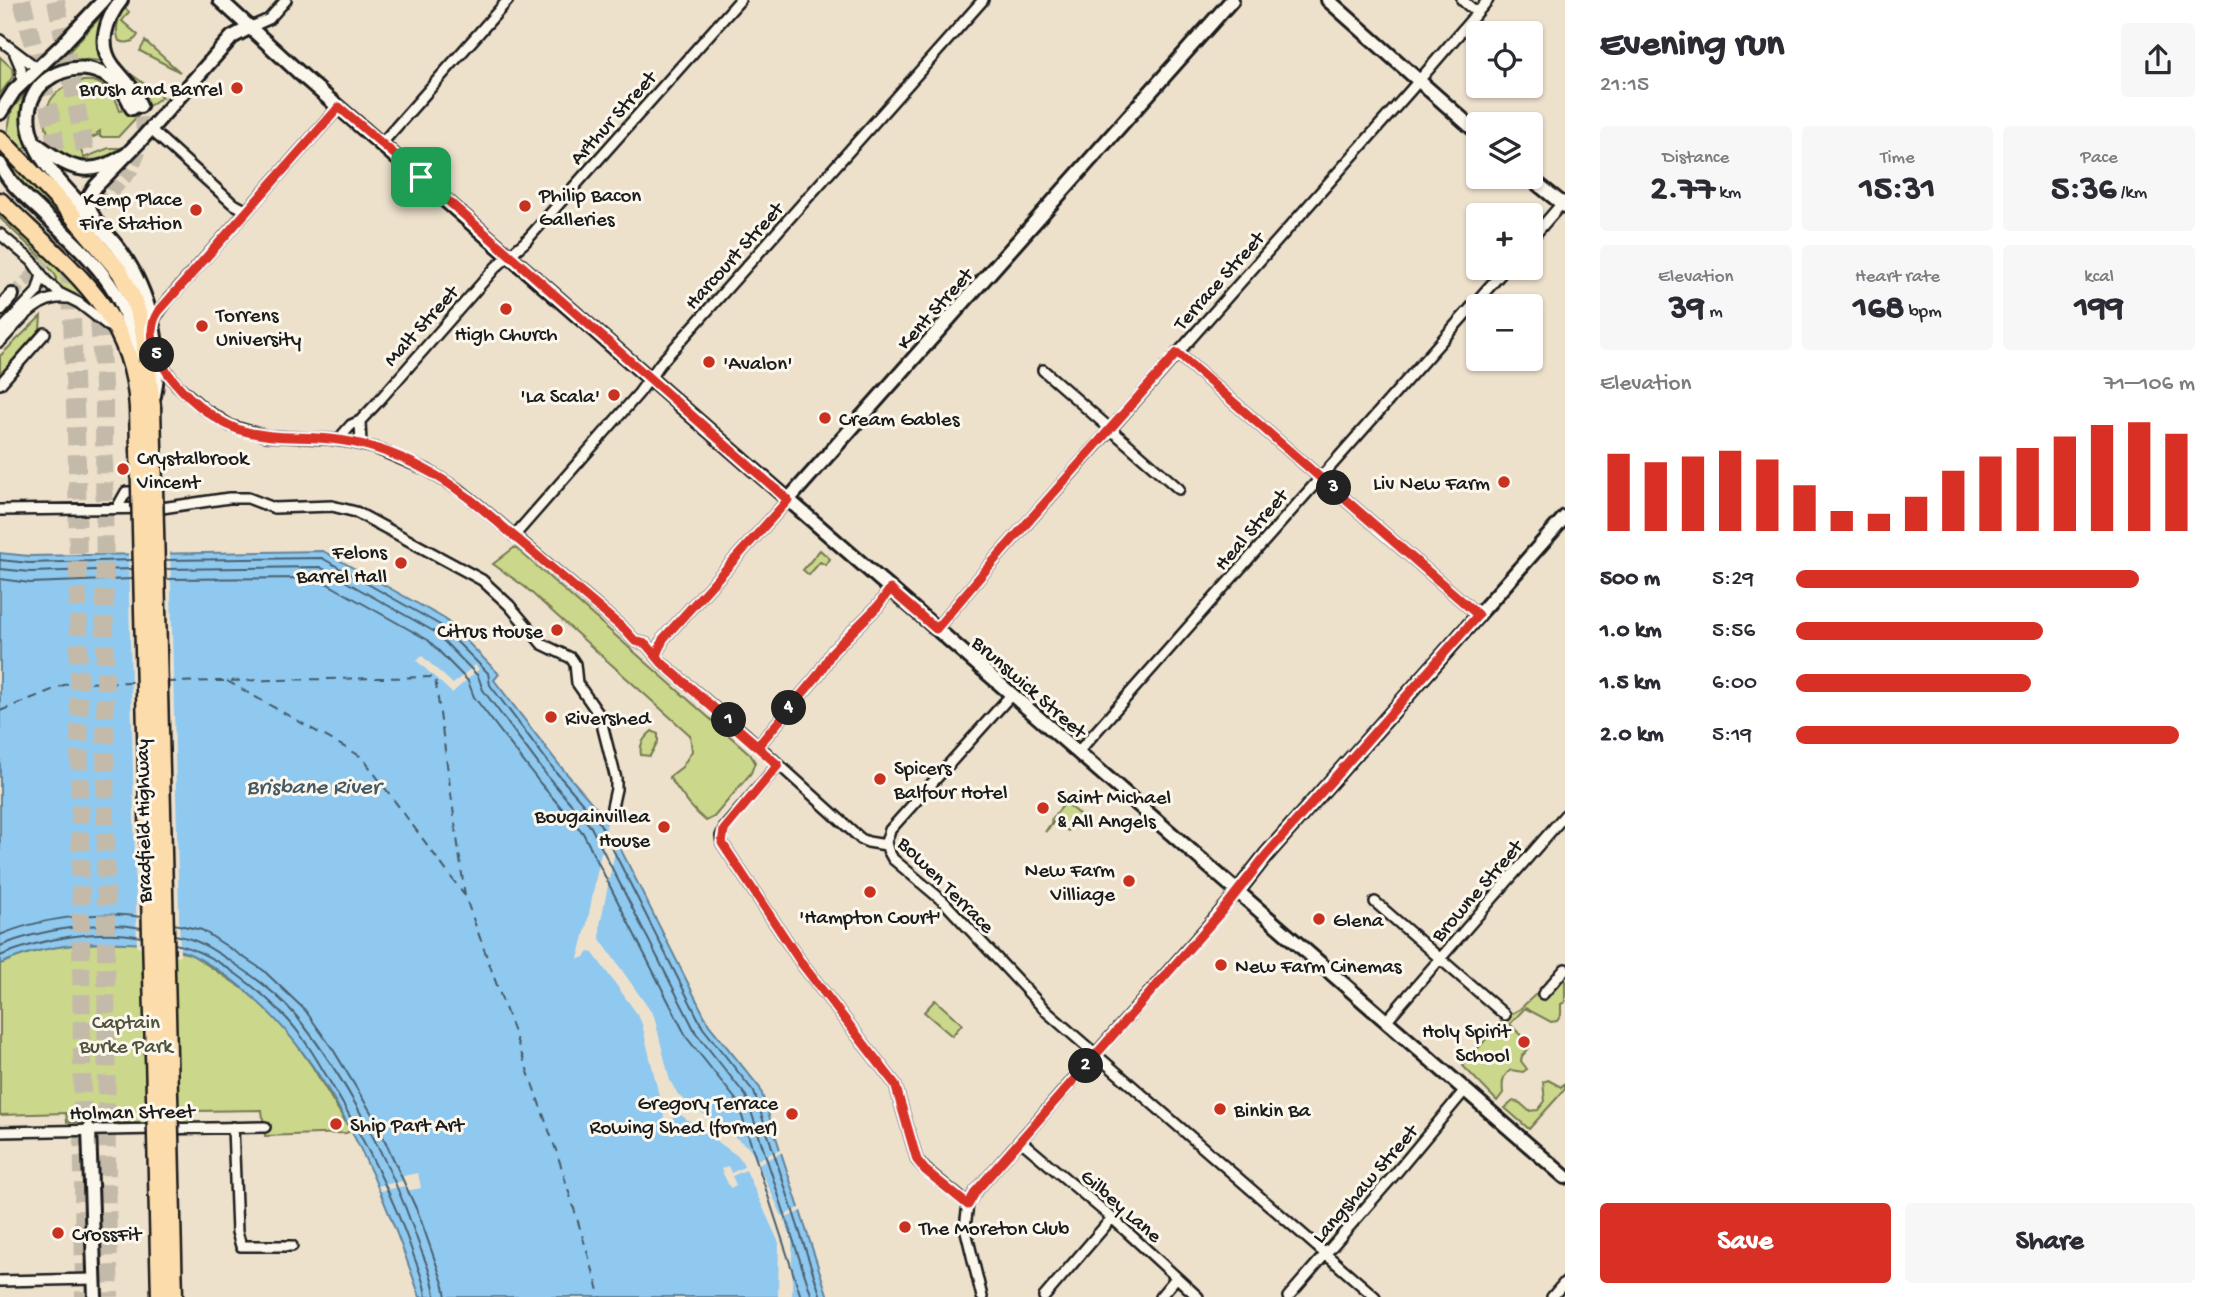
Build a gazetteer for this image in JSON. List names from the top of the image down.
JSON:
{
  "streets": {
    "highway": ["Bradfield Highway"],
    "main road": ["Kent Street", "Brunswick Street"],
    "street": [
      "Arthur Street",
      "Harcourt Street",
      "Terrace Street",
      "Malt Street",
      "Heal Street",
      "Bowen Terrace",
      "Browne Street",
      "Holman Street",
      "Langshaw Street",
      "Gilbey Lane"
    ]
  },
  "crossings": [
    ["Arthur Street", "Malt Street"],
    ["Arthur Street", "Brunswick Street"],
    ["Harcourt Street", "Brunswick Street"],
    ["Harcourt Street", "Bowen Terrace"],
    ["Terrace Street", "Brunswick Street"],
    ["Kent Street", "Brunswick Street"],
    ["Kent Street", "Bowen Terrace"],
    ["Malt Street", "Brunswick Street"],
    ["Malt Street", "Bowen Terrace"],
    ["Heal Street", "Brunswick Street"],
    ["Brunswick Street", "Browne Street"],
    ["Brunswick Street", "Langshaw Street"],
    ["Bradfield Highway", "Bowen Terrace"],
    ["Bowen Terrace", "Langshaw Street"]
  ],
  "water": ["Brisbane River"],
  "parks": ["Captain Burke Park"],
  "places": [
    "Brush and Barrel",
    "Philip Bacon Galleries",
    "Kemp Place Fire Station",
    "High Church",
    "Torrens University",
    "'Avalon'",
    "'La Scala'",
    "Cream Gables",
    "Crystalbrook Vincent",
    "Liv New Farm",
    "Felons Barrel Hall",
    "Citrus House",
    "Rivershed",
    "Spicers Balfour Hotel",
    "Saint Michael & All Angels",
    "Bougainvillea House",
    "New Farm Villiage",
    "'Hampton Court'",
    "Glena",
    "New Farm Cinemas",
    "Holy Spirit School",
    "Binkin Ba",
    "Gregory Terrace Rowing Shed (former)",
    "Ship Part Art",
    "The Moreton Club",
    "CrossFit"
  ],
  "page": {
    "heading": ["Evening run", "21:15"],
    "map_buttons": ["+", "−"],
    "stats": [
      ["Distance", "2.77 km"],
      ["Time", "15:31"],
      ["Pace", "5:36 /km"],
      ["Elevation", "39 m"],
      ["Heart rate", "168 bpm"],
      ["kcal", "199"]
    ],
    "pins": [
      "5",
      "3",
      "4",
      "1",
      "2"
    ],
    "chart": ["Elevation", "71–106 m"],
    "list": [
      {
        "name": "500 m",
        "note": "5:29"
      },
      {
        "name": "1.0 km",
        "note": "5:56"
      },
      {
        "name": "1.5 km",
        "note": "6:00"
      },
      {
        "name": "2.0 km",
        "note": "5:19"
      }
    ],
    "buttons": ["Save", "Share"]
  }
}
